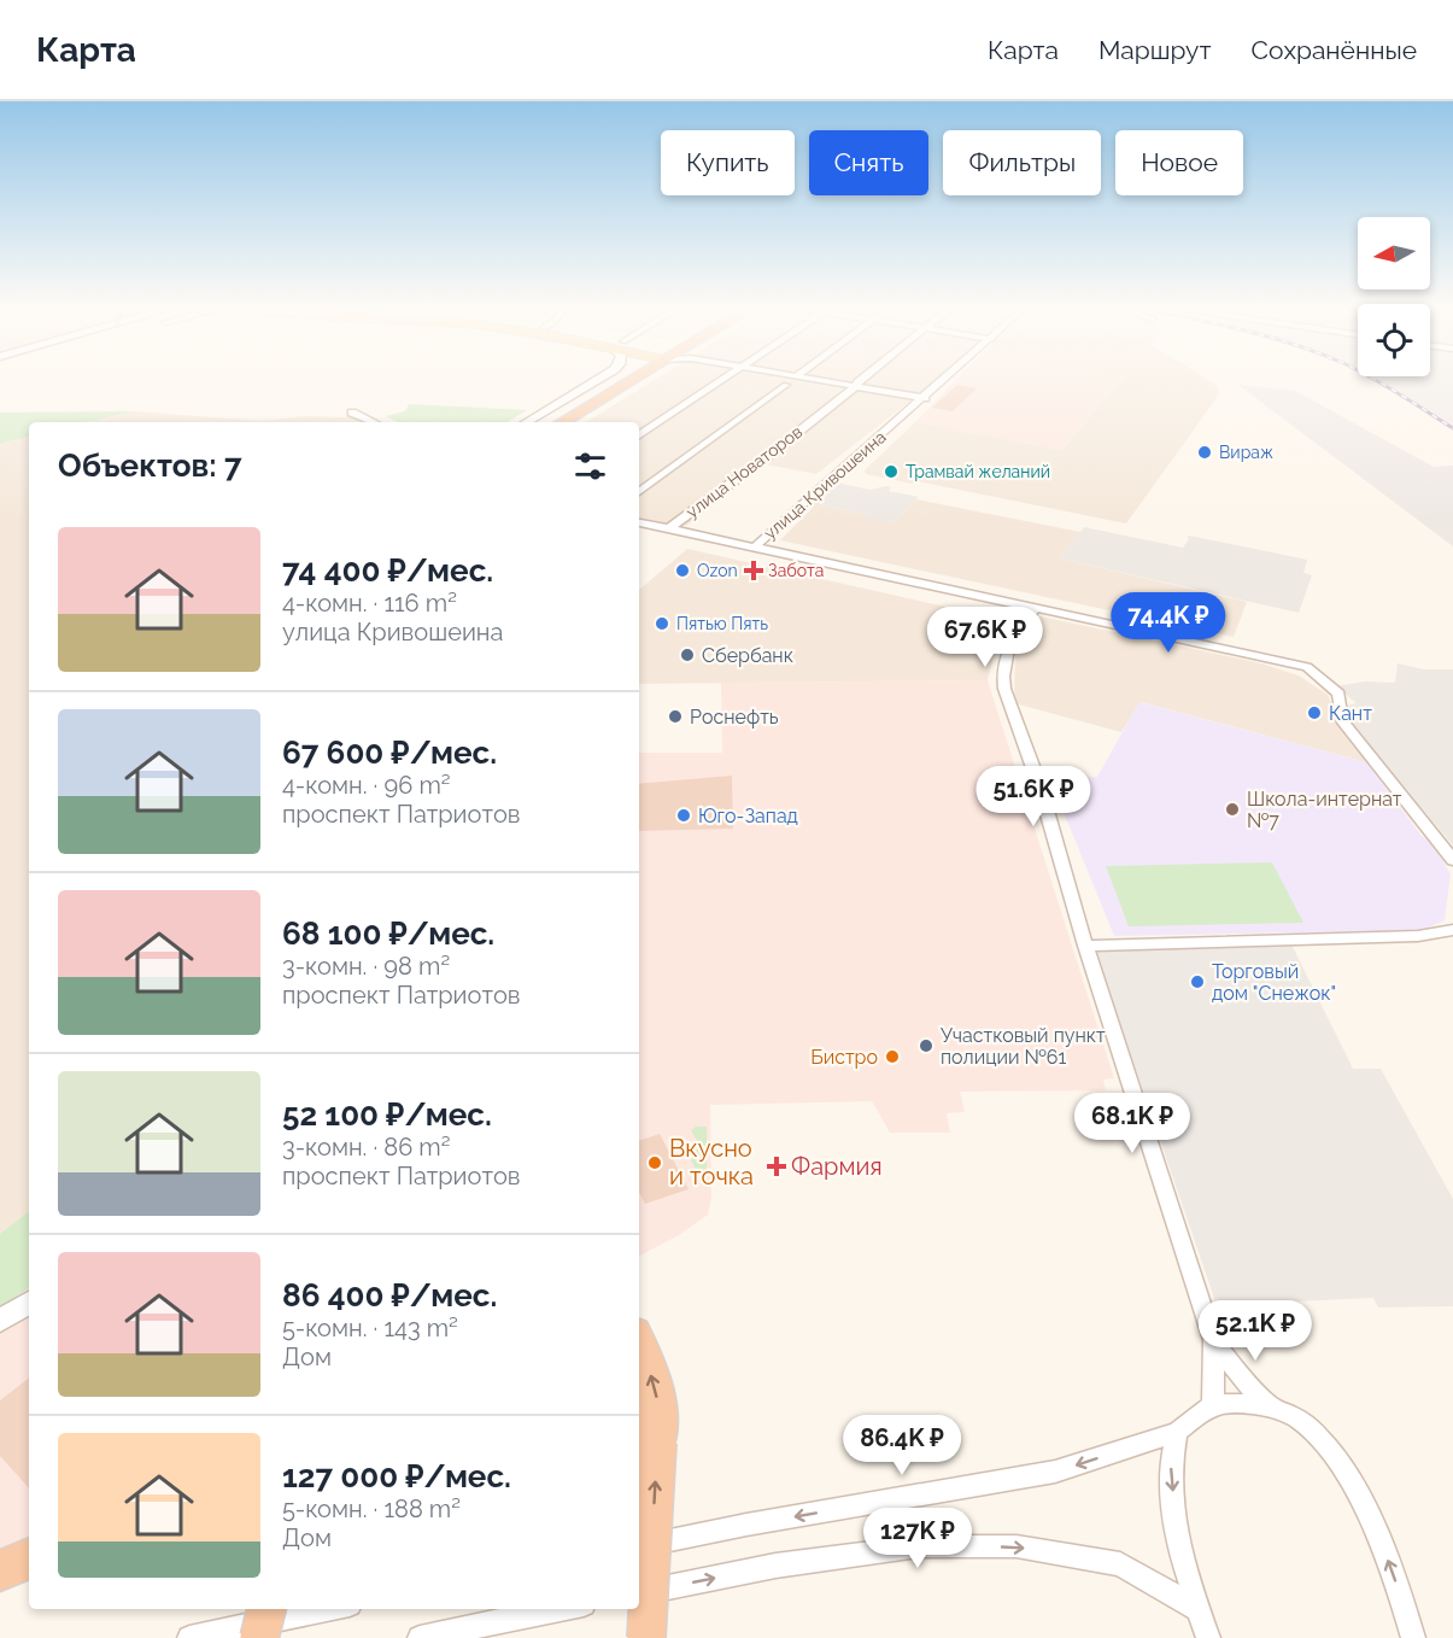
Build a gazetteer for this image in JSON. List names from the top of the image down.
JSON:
{
  "streets": {
    "street": ["улица Новаторов", "улица Кривошеина"]
  },
  "crossings": [
    ["улица Новаторов", "улица Кривошеина"]
  ],
  "places": {
    "other": [
      "Вираж",
      "Трамвай желаний",
      "Ozon",
      "Пятью Пять",
      "Сбербанк",
      "Кант",
      "Роснефть",
      "Школа-интернат №7",
      "Юго-Запад",
      "Торговый дом \"Снежок\"",
      "Участковый пункт полиции №61",
      "Бистро",
      "Вкусно и точка"
    ],
    "health": ["Забота", "Фармия"]
  },
  "north": "left",
  "page": {
    "header": "Карта",
    "nav": ["Карта", "Маршрут", "Сохранённые"],
    "chip": [
      "Купить",
      "Снять",
      "Фильтры",
      "Новое"
    ],
    "heading": "Объектов: 7",
    "list": [
      {
        "name": "74 400 ₽/мес.",
        "note": "4-комн. · 116 m² · улица Кривошеина"
      },
      {
        "name": "67 600 ₽/мес.",
        "note": "4-комн. · 96 m² · проспект Патриотов"
      },
      {
        "name": "68 100 ₽/мес.",
        "note": "3-комн. · 98 m² · проспект Патриотов"
      },
      {
        "name": "52 100 ₽/мес.",
        "note": "3-комн. · 86 m² · проспект Патриотов"
      },
      {
        "name": "86 400 ₽/мес.",
        "note": "5-комн. · 143 m² · Дом"
      },
      {
        "name": "127 000 ₽/мес.",
        "note": "5-комн. · 188 m² · Дом"
      }
    ],
    "price": [
      "74.4K ₽",
      "67.6K ₽",
      "51.6K ₽",
      "68.1K ₽",
      "52.1K ₽",
      "86.4K ₽",
      "127K ₽"
    ]
  }
}
